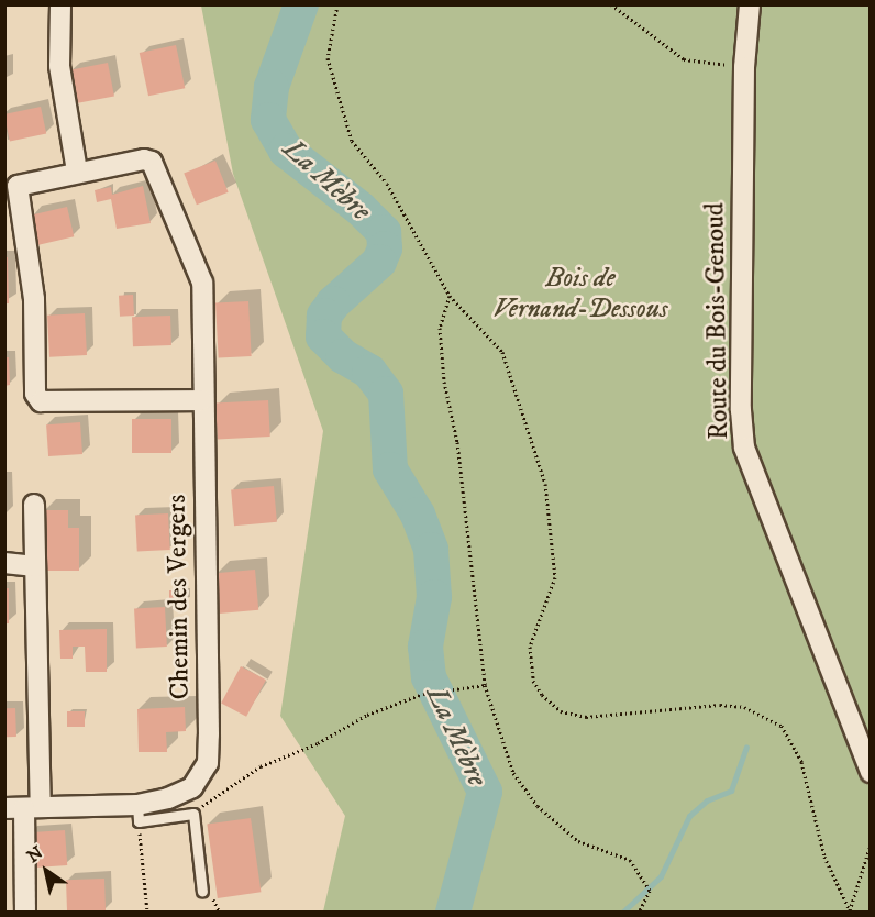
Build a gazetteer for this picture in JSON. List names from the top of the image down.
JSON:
{
  "streets": {
    "street": ["Route du Bois-Genoud", "Chemin des Vergers"]
  },
  "water": ["La Mèbre"],
  "parks": ["Bois de Vernand-Dessous"],
  "north": "top left"
}
